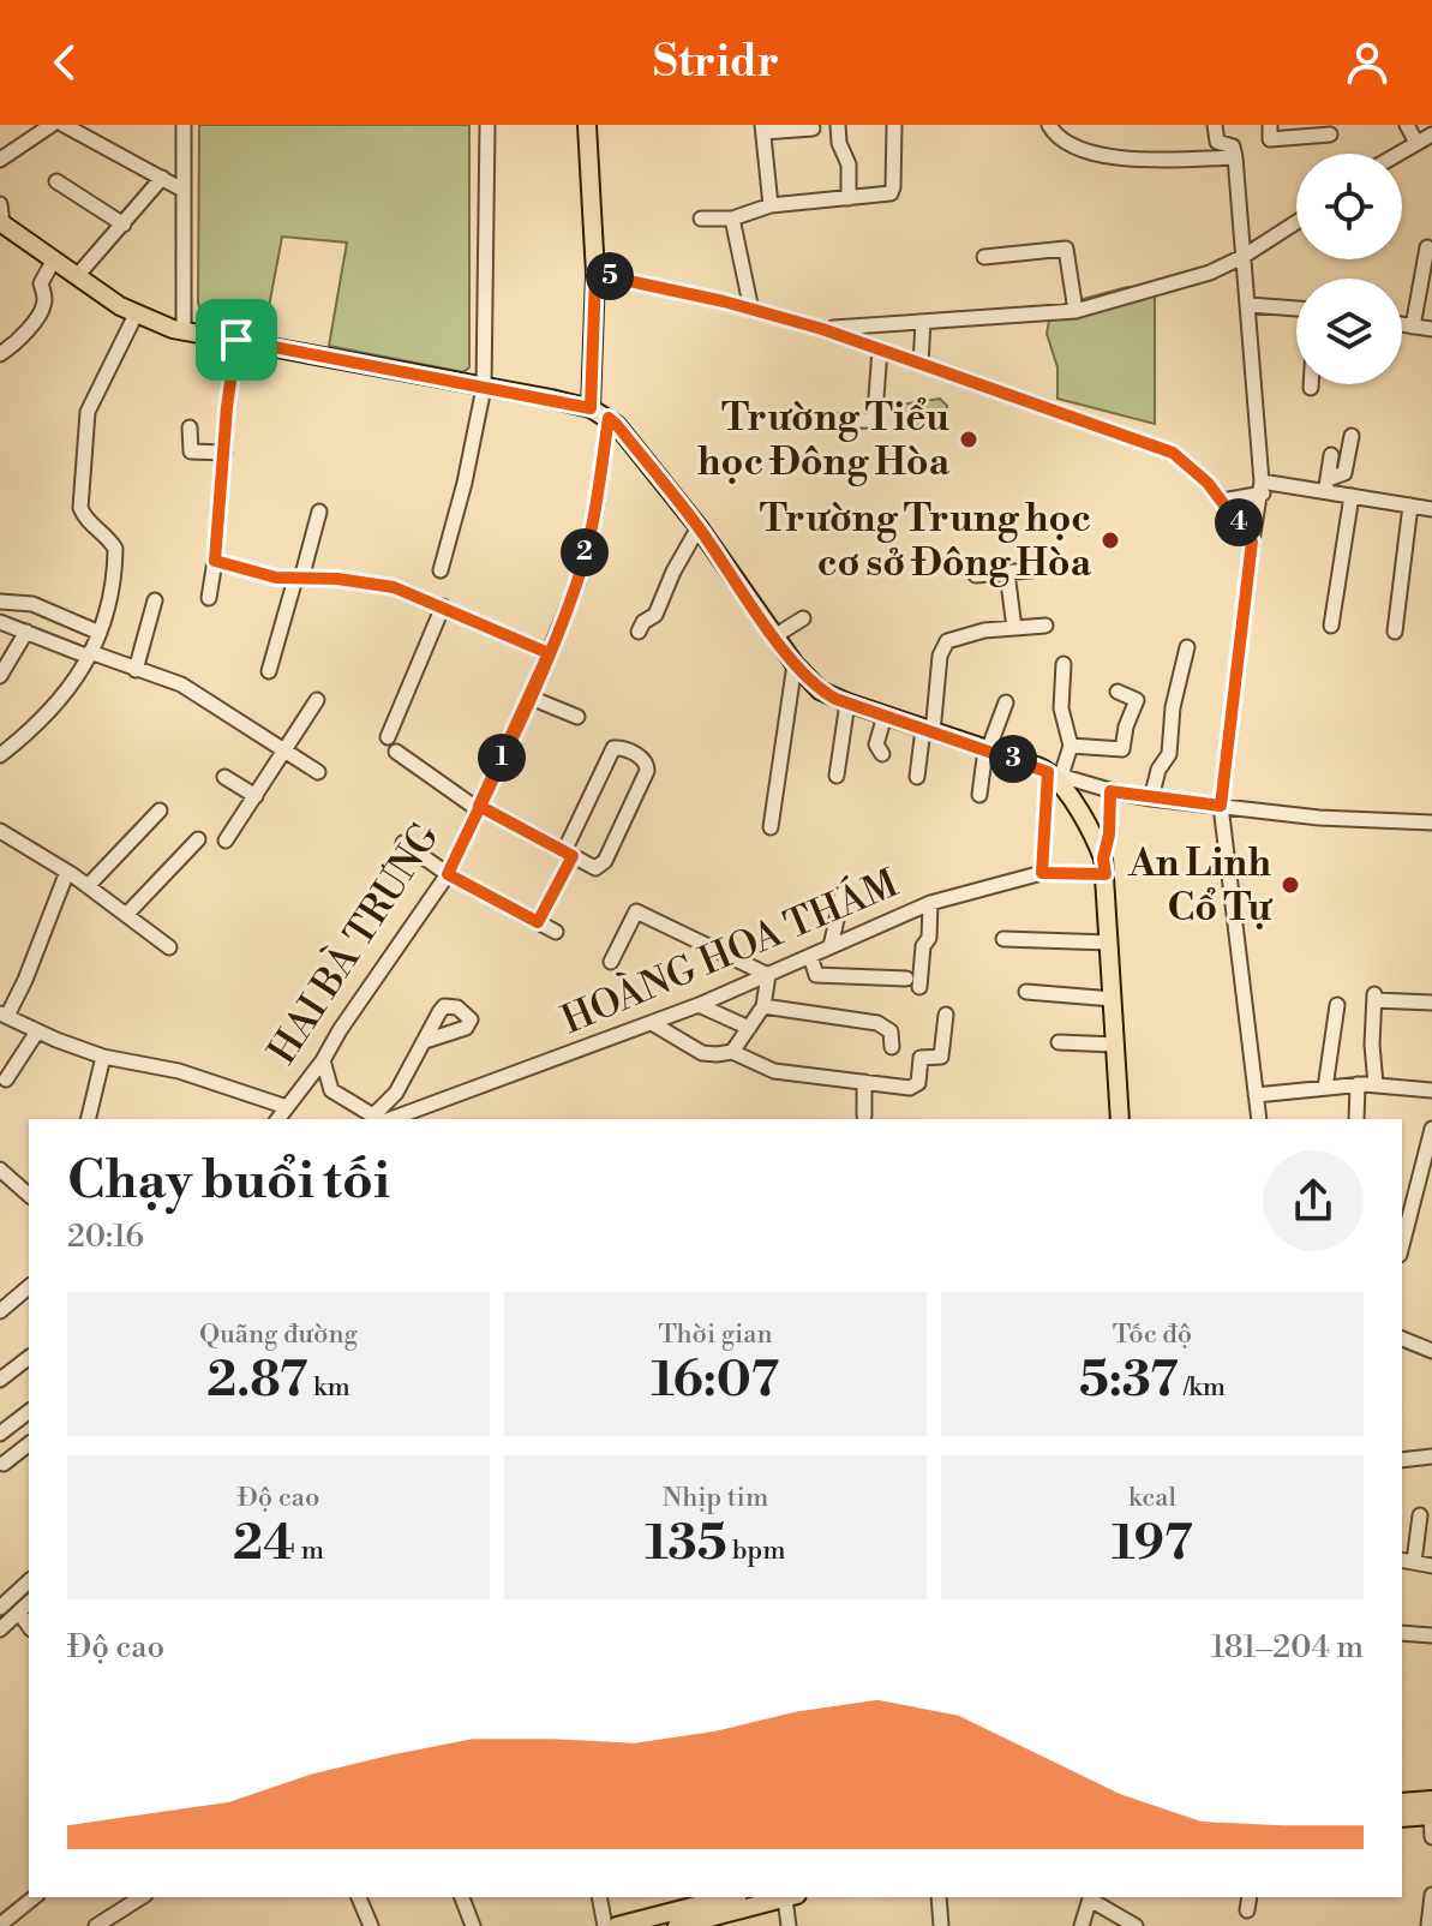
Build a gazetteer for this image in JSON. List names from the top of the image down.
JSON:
{
  "streets": {
    "street": ["HAI BÀ TRƯNG", "HOÀNG HOA THÁM"]
  },
  "places": ["Trường Tiểu học Đông Hòa", "Trường Trung học cơ sở Đông Hòa", "An Linh Cổ Tự"],
  "page": {
    "header": "Stridr",
    "pins": [
      "5",
      "4",
      "2",
      "1",
      "3"
    ],
    "heading": ["Chạy buổi tối", "20:16"],
    "stats": [
      ["Quãng đường", "2.87 km"],
      ["Thời gian", "16:07"],
      ["Tốc độ", "5:37 /km"],
      ["Độ cao", "24 m"],
      ["Nhịp tim", "135 bpm"],
      ["kcal", "197"]
    ],
    "chart": ["Độ cao", "181–204 m"]
  }
}
